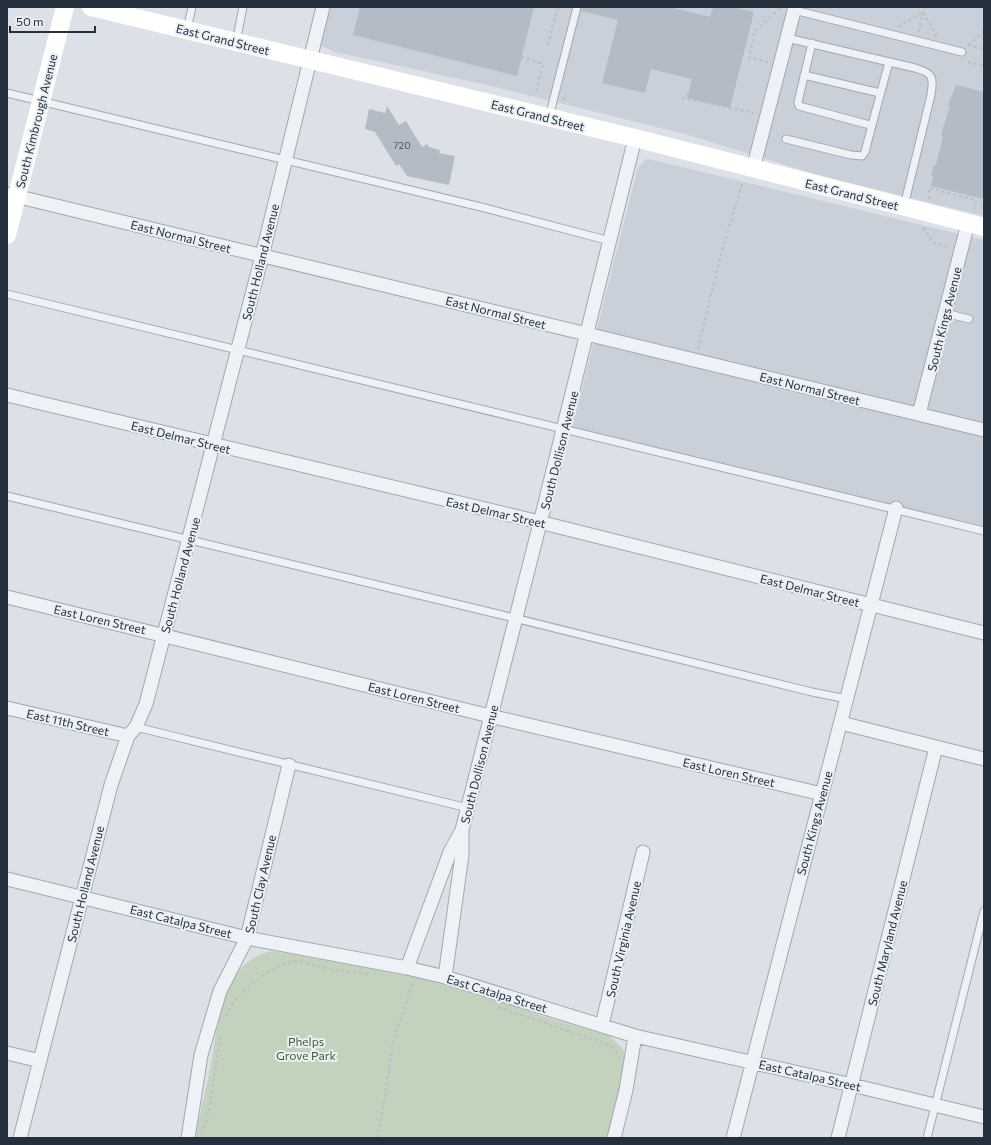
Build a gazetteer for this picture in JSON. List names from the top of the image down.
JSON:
{
  "streets": {
    "main road": ["East Grand Street", "South Kimbrough Avenue"],
    "street": [
      "East Normal Street",
      "South Holland Avenue",
      "South Kings Avenue",
      "East Delmar Street",
      "South Dollison Avenue",
      "East Loren Street",
      "East 11th Street",
      "South Clay Avenue",
      "East Catalpa Street",
      "South Virginia Avenue",
      "South Maryland Avenue"
    ]
  },
  "crossings": [
    ["East Grand Street", "South Holland Avenue"],
    ["East Grand Street", "South Kings Avenue"],
    ["East Grand Street", "South Dollison Avenue"],
    ["South Kimbrough Avenue", "East Normal Street"],
    ["East Normal Street", "South Holland Avenue"],
    ["East Normal Street", "South Kings Avenue"],
    ["East Normal Street", "South Dollison Avenue"],
    ["South Holland Avenue", "East Delmar Street"],
    ["South Holland Avenue", "East Loren Street"],
    ["South Holland Avenue", "East 11th Street"],
    ["South Holland Avenue", "East Catalpa Street"],
    ["South Kings Avenue", "East Delmar Street"],
    ["South Kings Avenue", "East Loren Street"],
    ["South Kings Avenue", "East Catalpa Street"],
    ["East Delmar Street", "South Dollison Avenue"],
    ["South Dollison Avenue", "East Loren Street"],
    ["South Dollison Avenue", "East Catalpa Street"],
    ["South Clay Avenue", "East Catalpa Street"],
    ["East Catalpa Street", "South Virginia Avenue"],
    ["East Catalpa Street", "South Maryland Avenue"]
  ],
  "parks": ["Phelps Grove Park"],
  "house_numbers": ["720"],
  "scale_bar": "50 m"
}
